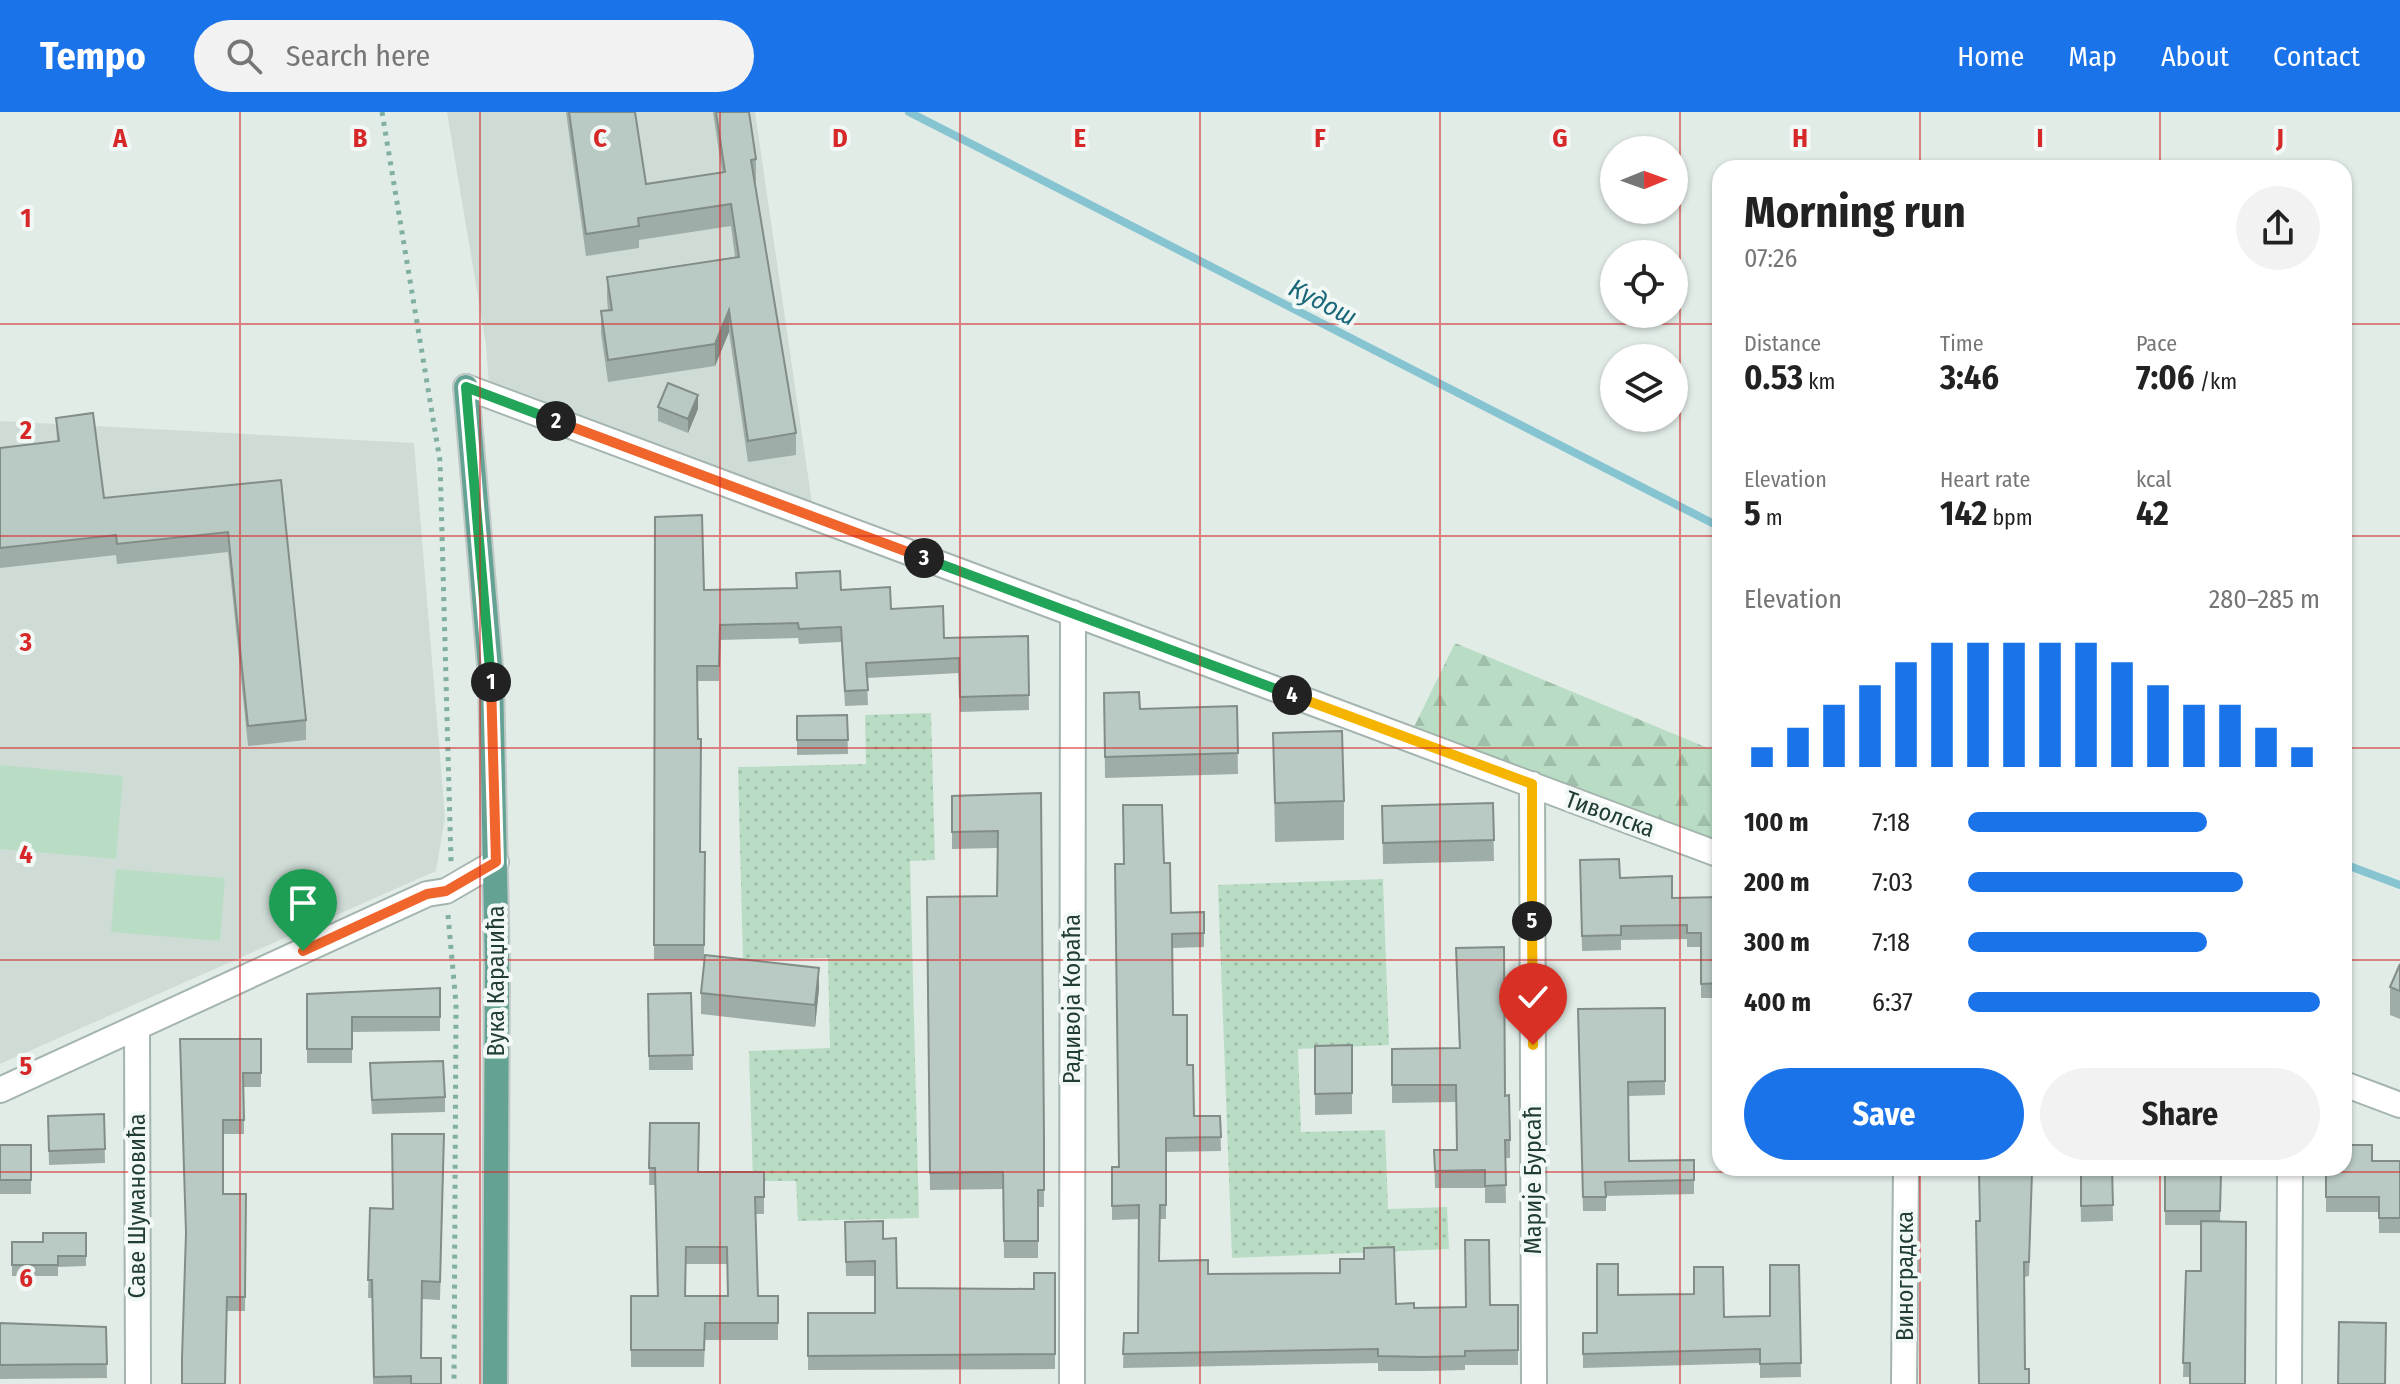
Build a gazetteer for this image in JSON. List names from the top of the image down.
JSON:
{
  "streets": {
    "main road": ["Вука Караџића"],
    "street": [
      "Тиволска",
      "Радивоја Кораћа",
      "Марије Бурсаћ",
      "Саве Шумановића",
      "Виноградска"
    ]
  },
  "crossings": [
    ["Тиволска", "Вука Караџића"],
    ["Тиволска", "Радивоја Кораћа"],
    ["Тиволска", "Марије Бурсаћ"]
  ],
  "water": ["Кудош"],
  "north": "right",
  "page": {
    "header": "Tempo",
    "search": "Search here",
    "nav": [
      "Home",
      "Map",
      "About",
      "Contact"
    ],
    "heading": ["Morning run", "07:26"],
    "stats": [
      ["Distance", "0.53 km"],
      ["Time", "3:46"],
      ["Pace", "7:06 /km"],
      ["Elevation", "5 m"],
      ["Heart rate", "142 bpm"],
      ["kcal", "42"]
    ],
    "pins": [
      "2",
      "3",
      "1",
      "4",
      "5"
    ],
    "chart": ["Elevation", "280–285 m"],
    "list": [
      {
        "name": "100 m",
        "note": "7:18"
      },
      {
        "name": "200 m",
        "note": "7:03"
      },
      {
        "name": "300 m",
        "note": "7:18"
      },
      {
        "name": "400 m",
        "note": "6:37"
      }
    ],
    "buttons": ["Save", "Share"]
  },
  "grid": {
    "columns": [
      "A",
      "B",
      "C",
      "D",
      "E",
      "F",
      "G",
      "H",
      "I",
      "J"
    ],
    "rows": [
      "1",
      "2",
      "3",
      "4",
      "5",
      "6"
    ]
  }
}
